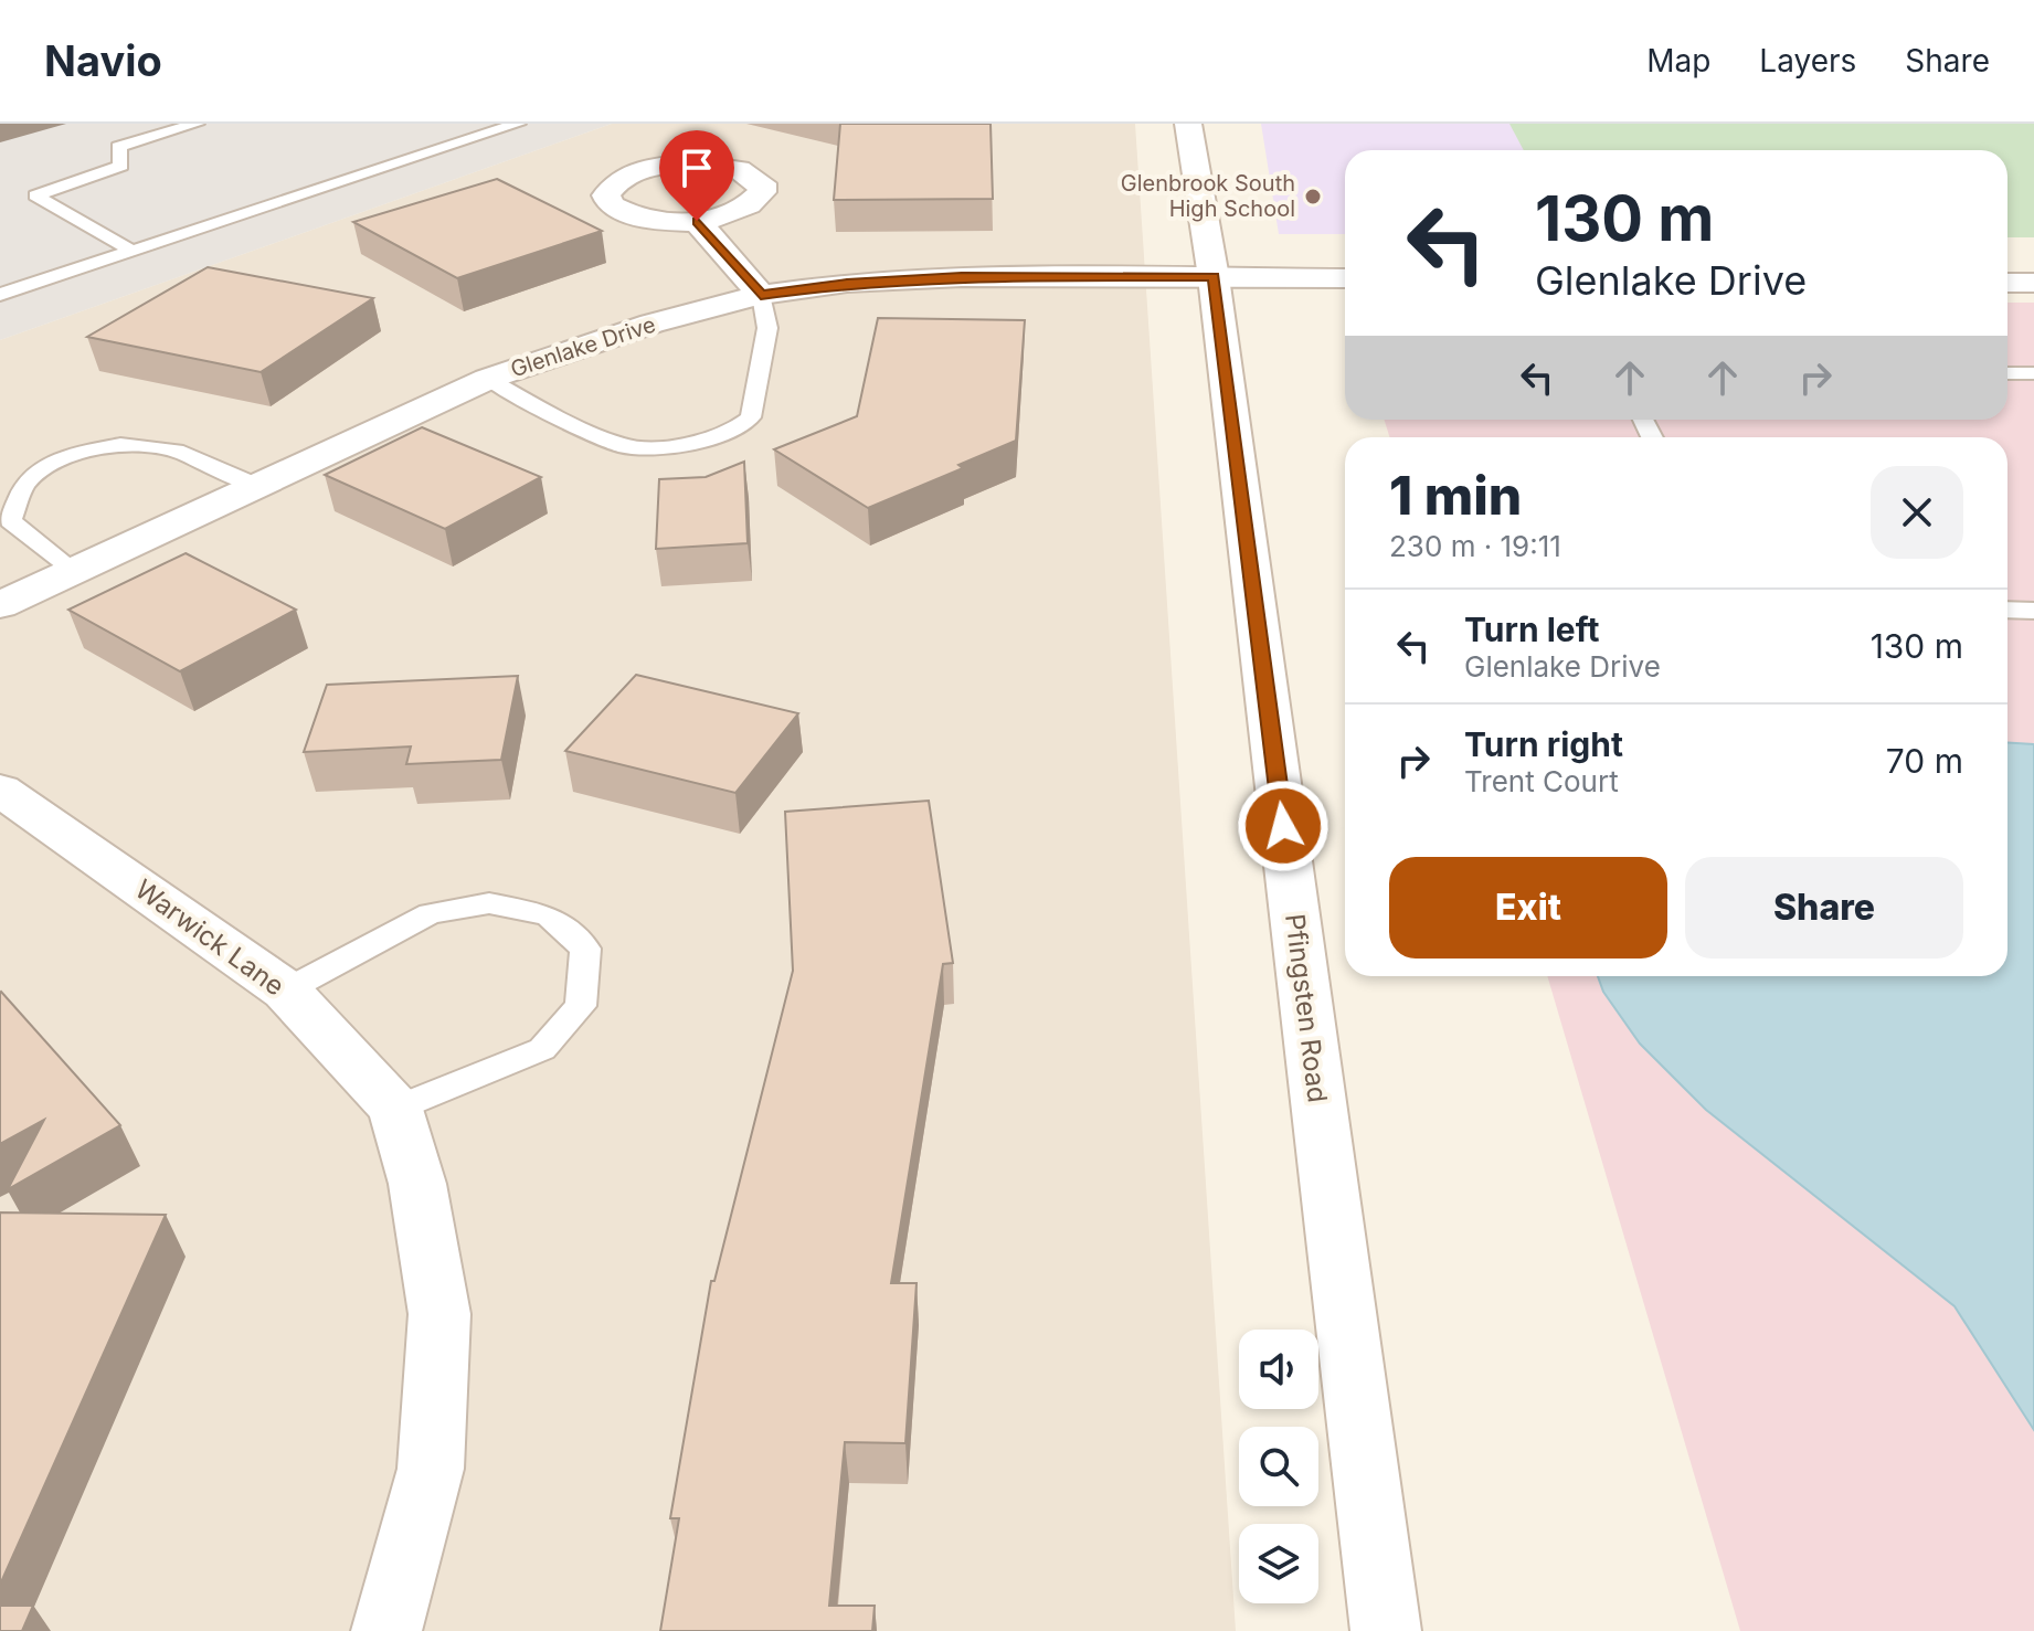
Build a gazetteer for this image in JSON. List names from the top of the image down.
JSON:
{
  "streets": {
    "street": ["Glenlake Drive", "Warwick Lane", "Pfingsten Road"]
  },
  "crossings": [
    ["Glenlake Drive", "Pfingsten Road"]
  ],
  "places": ["Glenbrook South High School"],
  "page": {
    "header": "Navio",
    "nav": ["Map", "Layers", "Share"],
    "turn": ["130 m", "Glenlake Drive"],
    "heading": ["1 min", "230 m · 19:11"],
    "list": [
      {
        "name": "Turn left",
        "note": "Glenlake Drive",
        "value": "130 m"
      },
      {
        "name": "Turn right",
        "note": "Trent Court",
        "value": "70 m"
      }
    ],
    "buttons": ["Exit", "Share"]
  }
}
